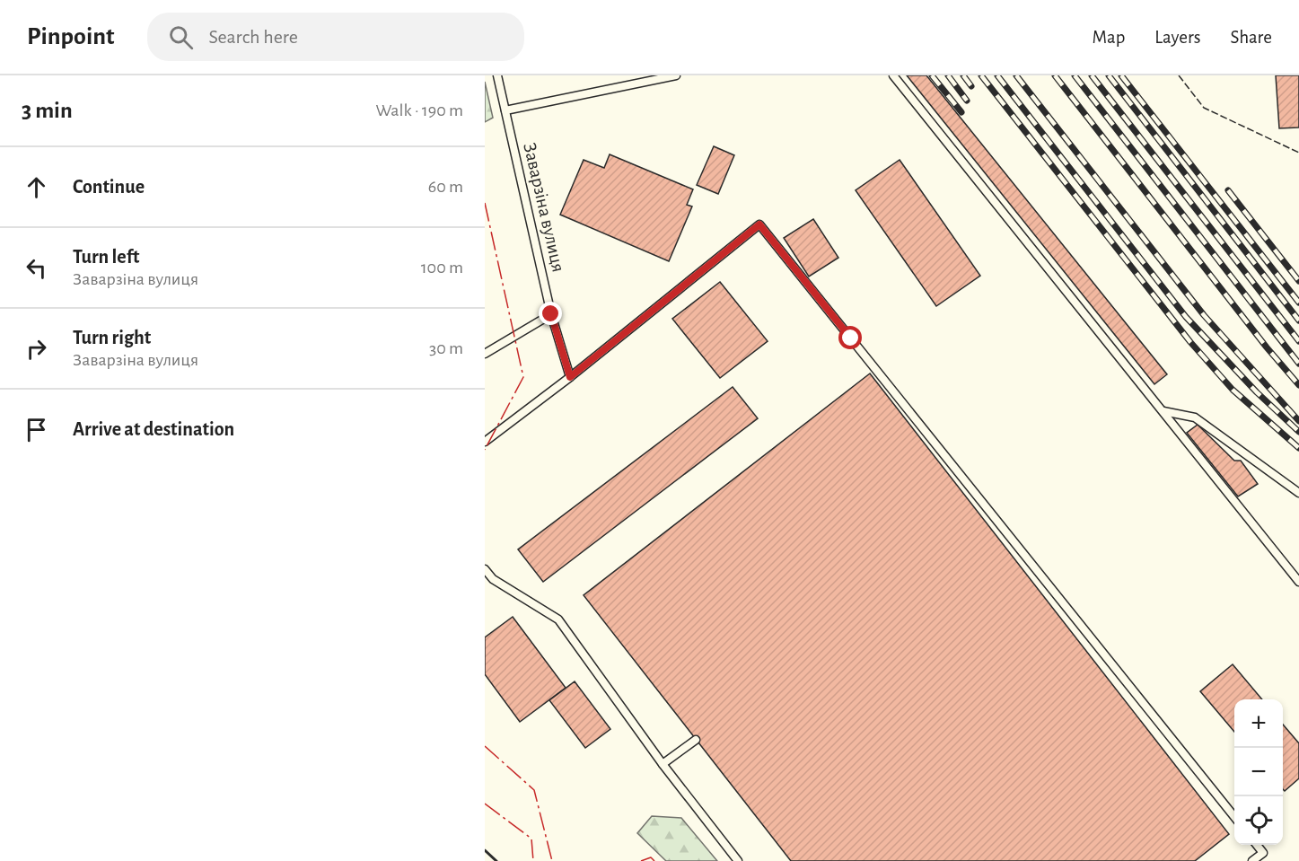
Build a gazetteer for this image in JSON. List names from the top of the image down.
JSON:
{
  "streets": {
    "lane": ["Заварзіна вулиця"]
  },
  "page": {
    "header": "Pinpoint",
    "search": "Search here",
    "nav": ["Map", "Layers", "Share"],
    "heading": ["3 min", "Walk · 190 m"],
    "list": [
      ["Continue", "60 m"],
      ["Turn left", "Заварзіна вулиця", "100 m"],
      ["Turn right", "Заварзіна вулиця", "30 m"],
      "Arrive at destination"
    ],
    "map_buttons": ["+", "−"]
  }
}
